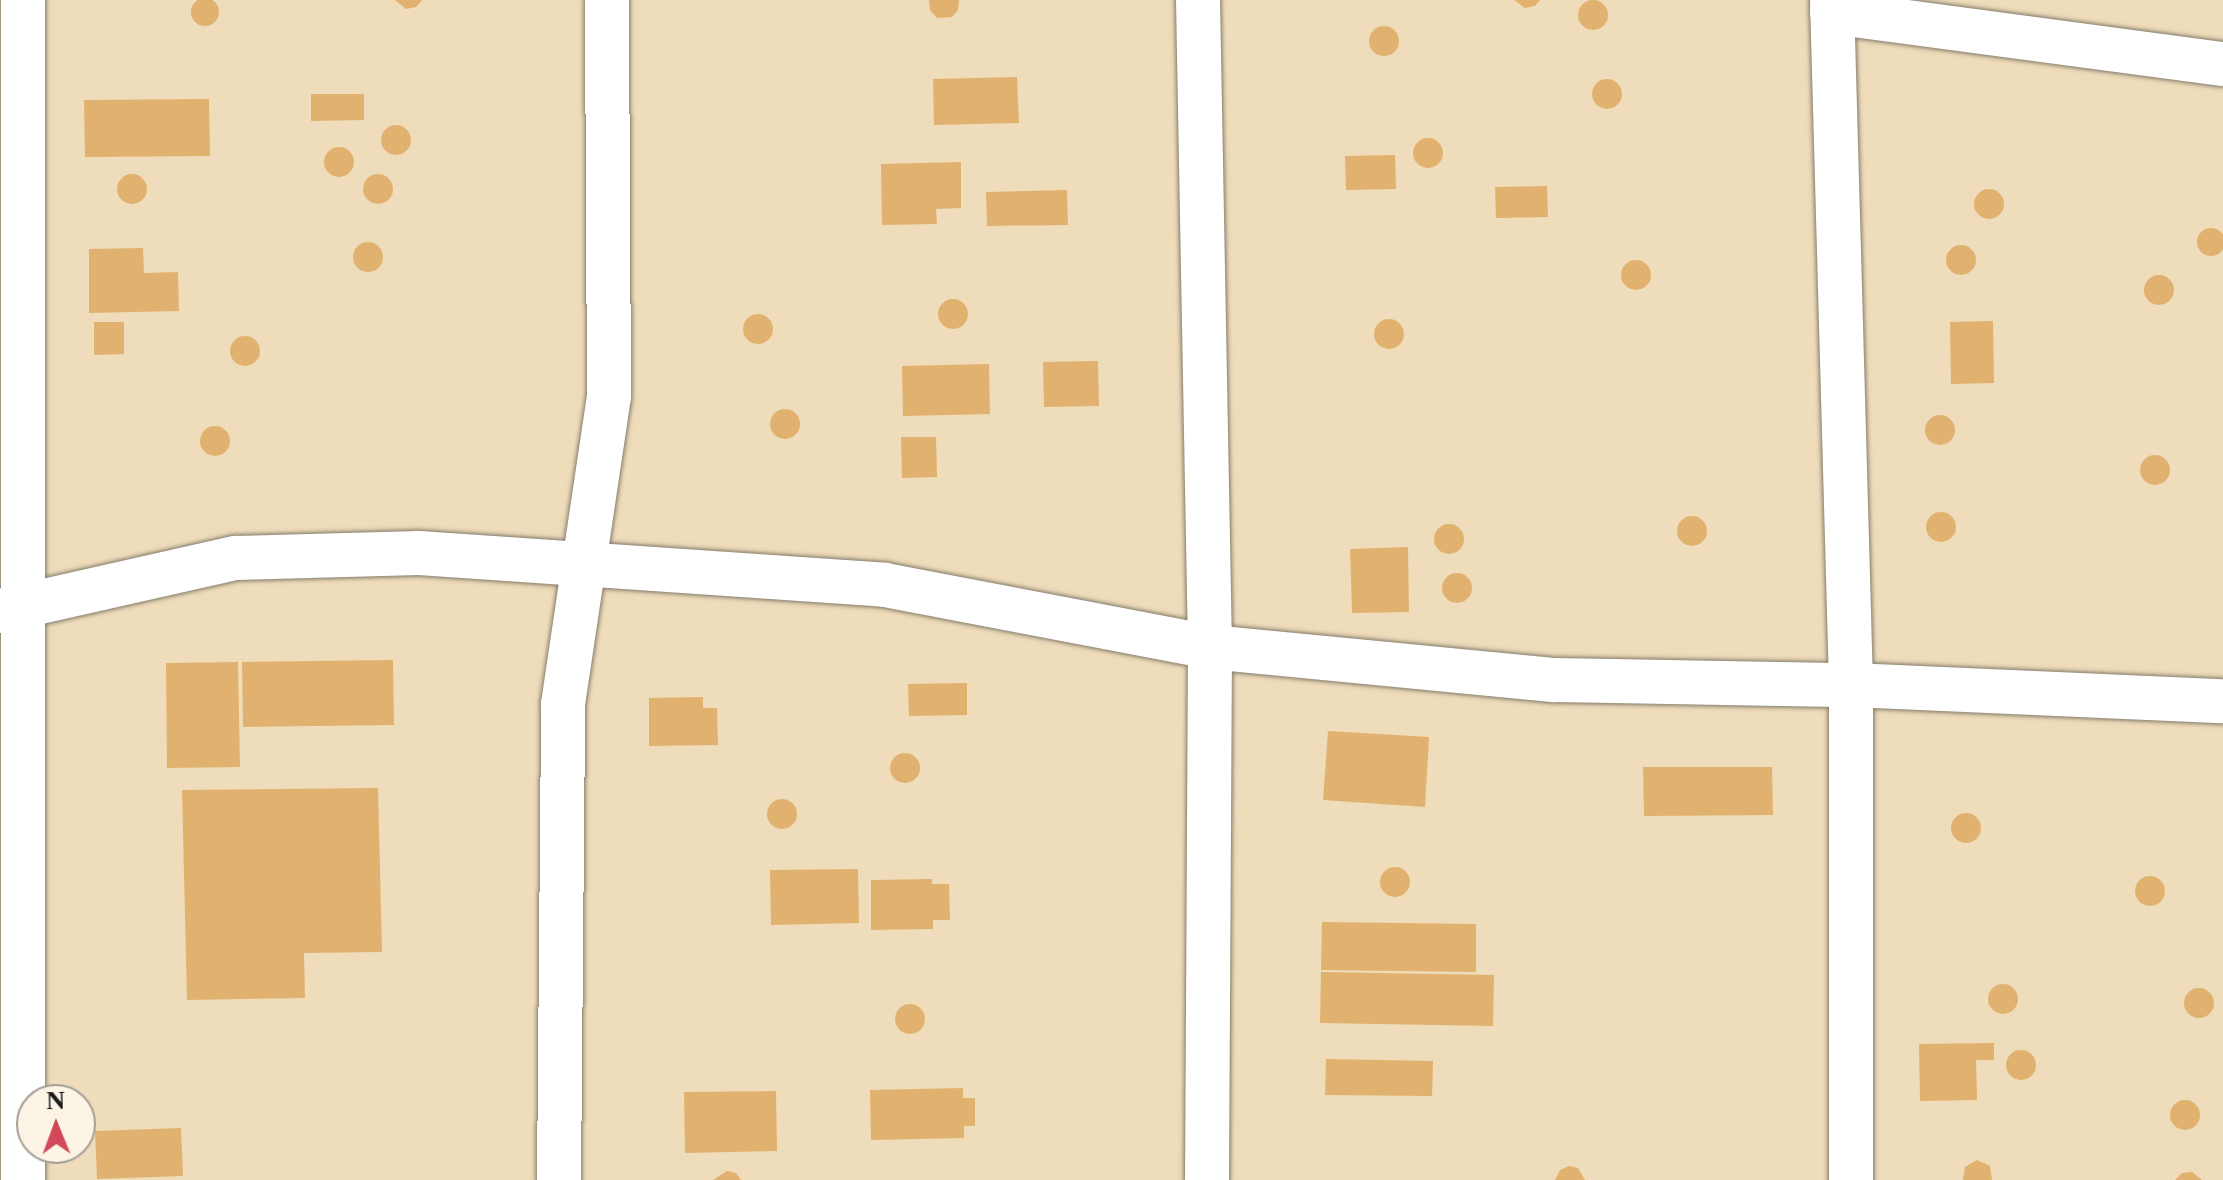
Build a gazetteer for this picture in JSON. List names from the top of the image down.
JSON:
{
  "north": "top"
}
